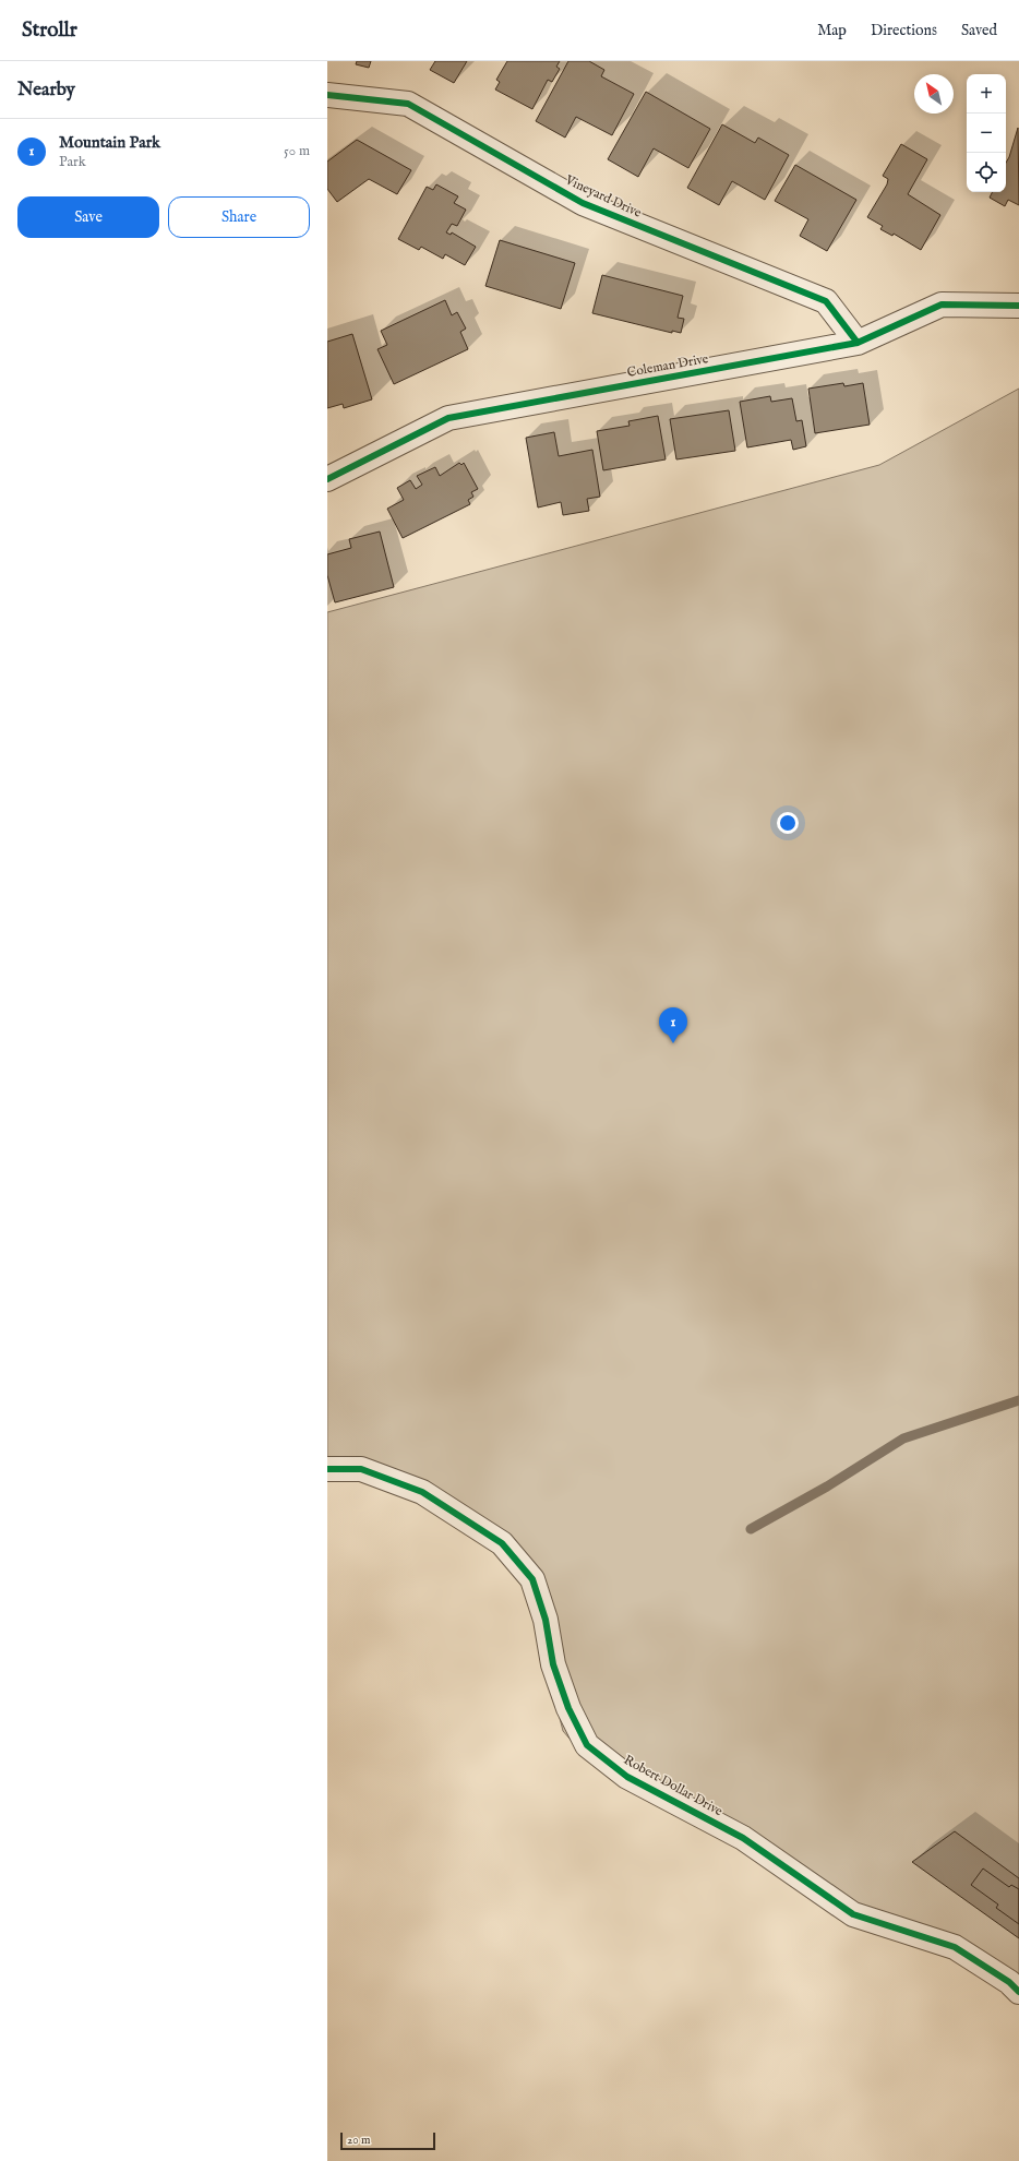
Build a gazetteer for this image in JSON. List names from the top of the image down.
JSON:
{
  "streets": {
    "street": ["Vineyard Drive", "Coleman Drive", "Robert Dollar Drive"]
  },
  "crossings": [
    ["Vineyard Drive", "Coleman Drive"]
  ],
  "scale_bar": "20 m",
  "north": "top left",
  "page": {
    "header": "Strollr",
    "nav": ["Map", "Directions", "Saved"],
    "heading": "Nearby",
    "map_buttons": ["+", "−"],
    "list": [
      {
        "mark": "1",
        "name": "Mountain Park",
        "note": "Park",
        "value": "50 m"
      }
    ],
    "buttons": ["Save", "Share"],
    "pins": "1",
    "scale": "20 m"
  }
}
